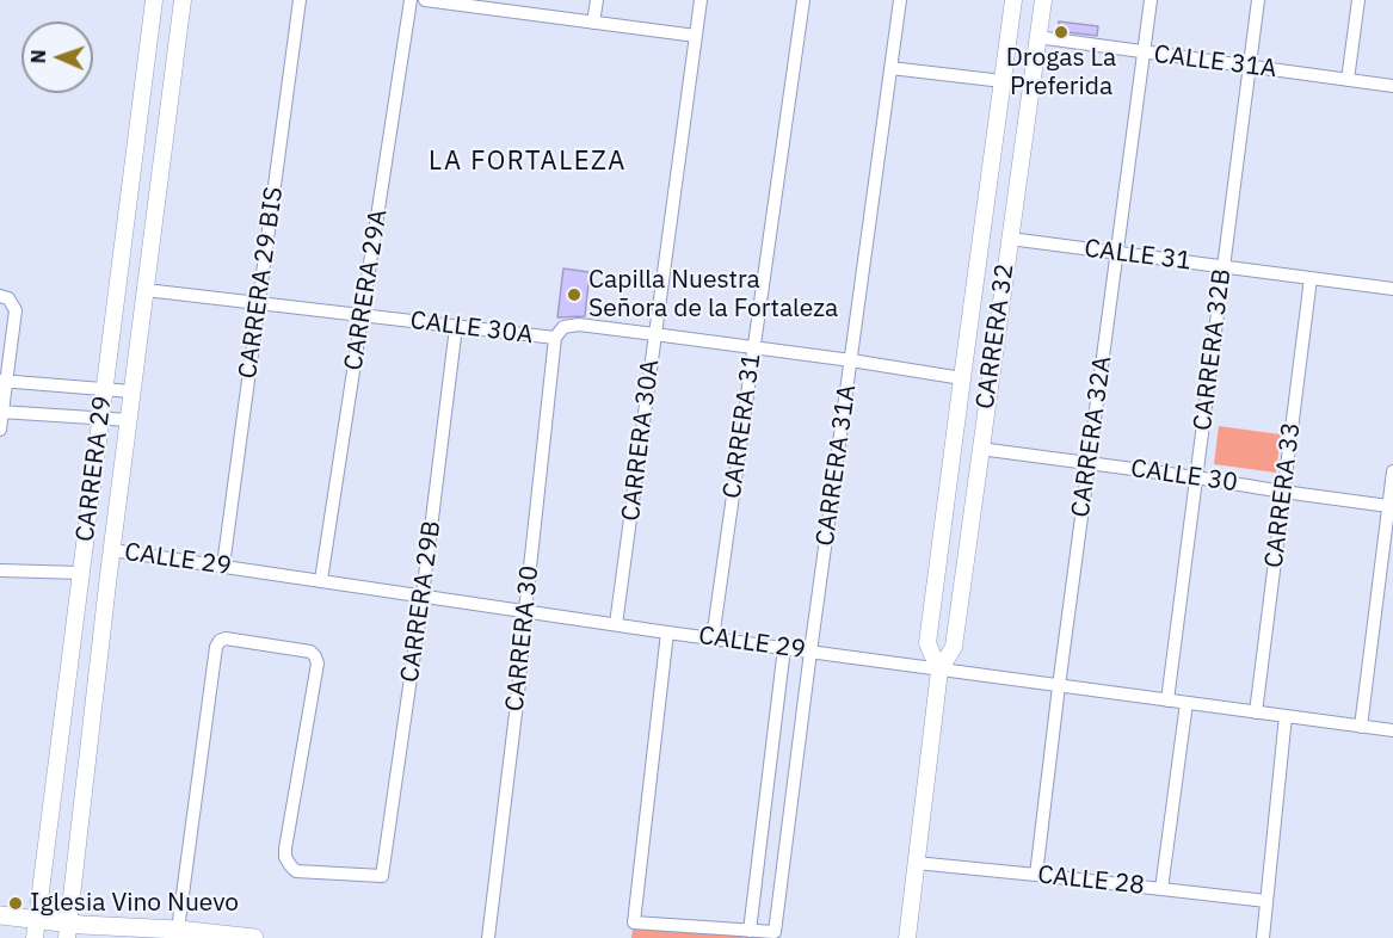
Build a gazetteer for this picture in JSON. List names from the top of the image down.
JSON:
{
  "streets": {
    "street": [
      "CALLE 31A",
      "CALLE 31",
      "CARRERA 29 BIS",
      "CARRERA 29A",
      "CALLE 30A",
      "CARRERA 32",
      "CARRERA 32B",
      "CARRERA 31",
      "CARRERA 32A",
      "CARRERA 30A",
      "CARRERA 31A",
      "CARRERA 29",
      "CALLE 30",
      "CARRERA 33",
      "CALLE 29",
      "CARRERA 29B",
      "CARRERA 30",
      "CALLE 28"
    ]
  },
  "crossings": [
    ["CALLE 31A", "CARRERA 32"],
    ["CALLE 31A", "CARRERA 32B"],
    ["CALLE 31A", "CARRERA 32A"],
    ["CALLE 31", "CARRERA 32"],
    ["CALLE 31", "CARRERA 32B"],
    ["CALLE 31", "CARRERA 32A"],
    ["CALLE 31", "CARRERA 33"],
    ["CARRERA 29 BIS", "CALLE 30A"],
    ["CARRERA 29 BIS", "CALLE 29"],
    ["CARRERA 29A", "CALLE 30A"],
    ["CARRERA 29A", "CALLE 29"],
    ["CALLE 30A", "CARRERA 32"],
    ["CALLE 30A", "CARRERA 31"],
    ["CALLE 30A", "CARRERA 30A"],
    ["CALLE 30A", "CARRERA 31A"],
    ["CALLE 30A", "CARRERA 29"],
    ["CALLE 30A", "CARRERA 29B"],
    ["CALLE 30A", "CARRERA 30"],
    ["CARRERA 32", "CALLE 30"],
    ["CARRERA 32", "CALLE 29"],
    ["CARRERA 32", "CALLE 28"],
    ["CARRERA 32B", "CALLE 30"],
    ["CARRERA 32B", "CALLE 29"],
    ["CARRERA 31", "CALLE 29"],
    ["CARRERA 32A", "CALLE 30"],
    ["CARRERA 32A", "CALLE 29"],
    ["CARRERA 32A", "CALLE 28"],
    ["CARRERA 30A", "CALLE 29"],
    ["CARRERA 31A", "CALLE 29"],
    ["CARRERA 29", "CALLE 29"],
    ["CALLE 30", "CARRERA 33"],
    ["CARRERA 33", "CALLE 29"],
    ["CALLE 29", "CARRERA 29B"],
    ["CALLE 29", "CARRERA 30"]
  ],
  "districts": ["LA FORTALEZA"],
  "places": ["Drogas La Preferida", "Capilla Nuestra Señora de la Fortaleza", "Iglesia Vino Nuevo"],
  "north": "left"
}
